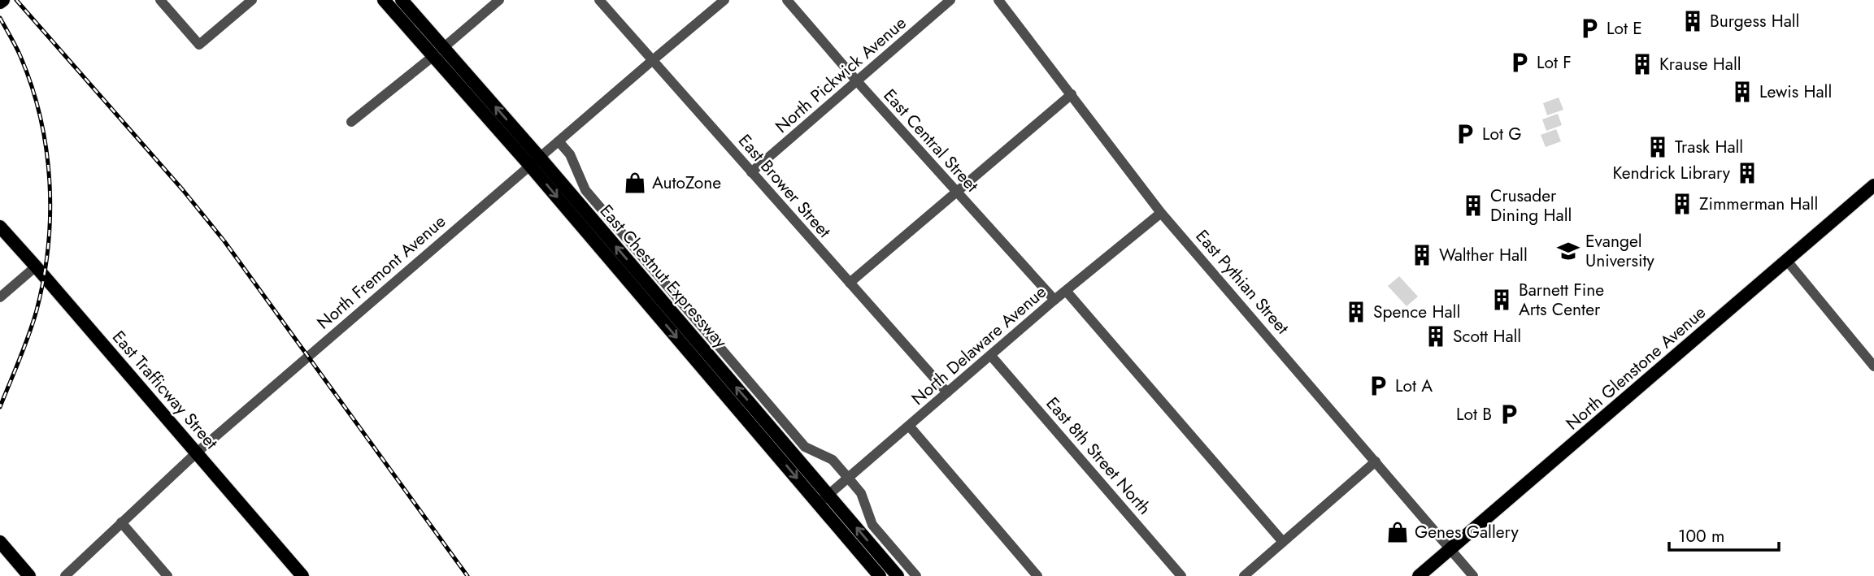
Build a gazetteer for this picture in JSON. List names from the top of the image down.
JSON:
{
  "streets": {
    "main road": ["East Chestnut Expressway", "North Glenstone Avenue", "East Trafficway Street"],
    "street": [
      "North Pickwick Avenue",
      "East Central Street",
      "East Brower Street",
      "North Fremont Avenue",
      "East Pythian Street",
      "North Delaware Avenue",
      "East 8th Street North"
    ]
  },
  "crossings": [
    ["North Pickwick Avenue", "East Central Street"],
    ["North Pickwick Avenue", "East Brower Street"],
    ["East Central Street", "North Delaware Avenue"],
    ["East Brower Street", "North Fremont Avenue"],
    ["East Brower Street", "North Delaware Avenue"],
    ["North Fremont Avenue", "East Chestnut Expressway"],
    ["North Fremont Avenue", "East Trafficway Street"],
    ["East Chestnut Expressway", "North Delaware Avenue"],
    ["East Pythian Street", "North Delaware Avenue"],
    ["East Pythian Street", "North Glenstone Avenue"],
    ["North Delaware Avenue", "East 8th Street North"]
  ],
  "places": {
    "building": [
      "Burgess Hall",
      "Krause Hall",
      "Lewis Hall",
      "Trask Hall",
      "Kendrick Library",
      "Zimmerman Hall",
      "Crusader Dining Hall",
      "Walther Hall",
      "Barnett Fine Arts Center",
      "Spence Hall",
      "Scott Hall"
    ],
    "parking": [
      "Lot E",
      "Lot F",
      "Lot G",
      "Lot A",
      "Lot B"
    ],
    "shop": ["AutoZone", "Genes Gallery"],
    "school or university": ["Evangel University"]
  },
  "scale_bar": "100 m"
}
